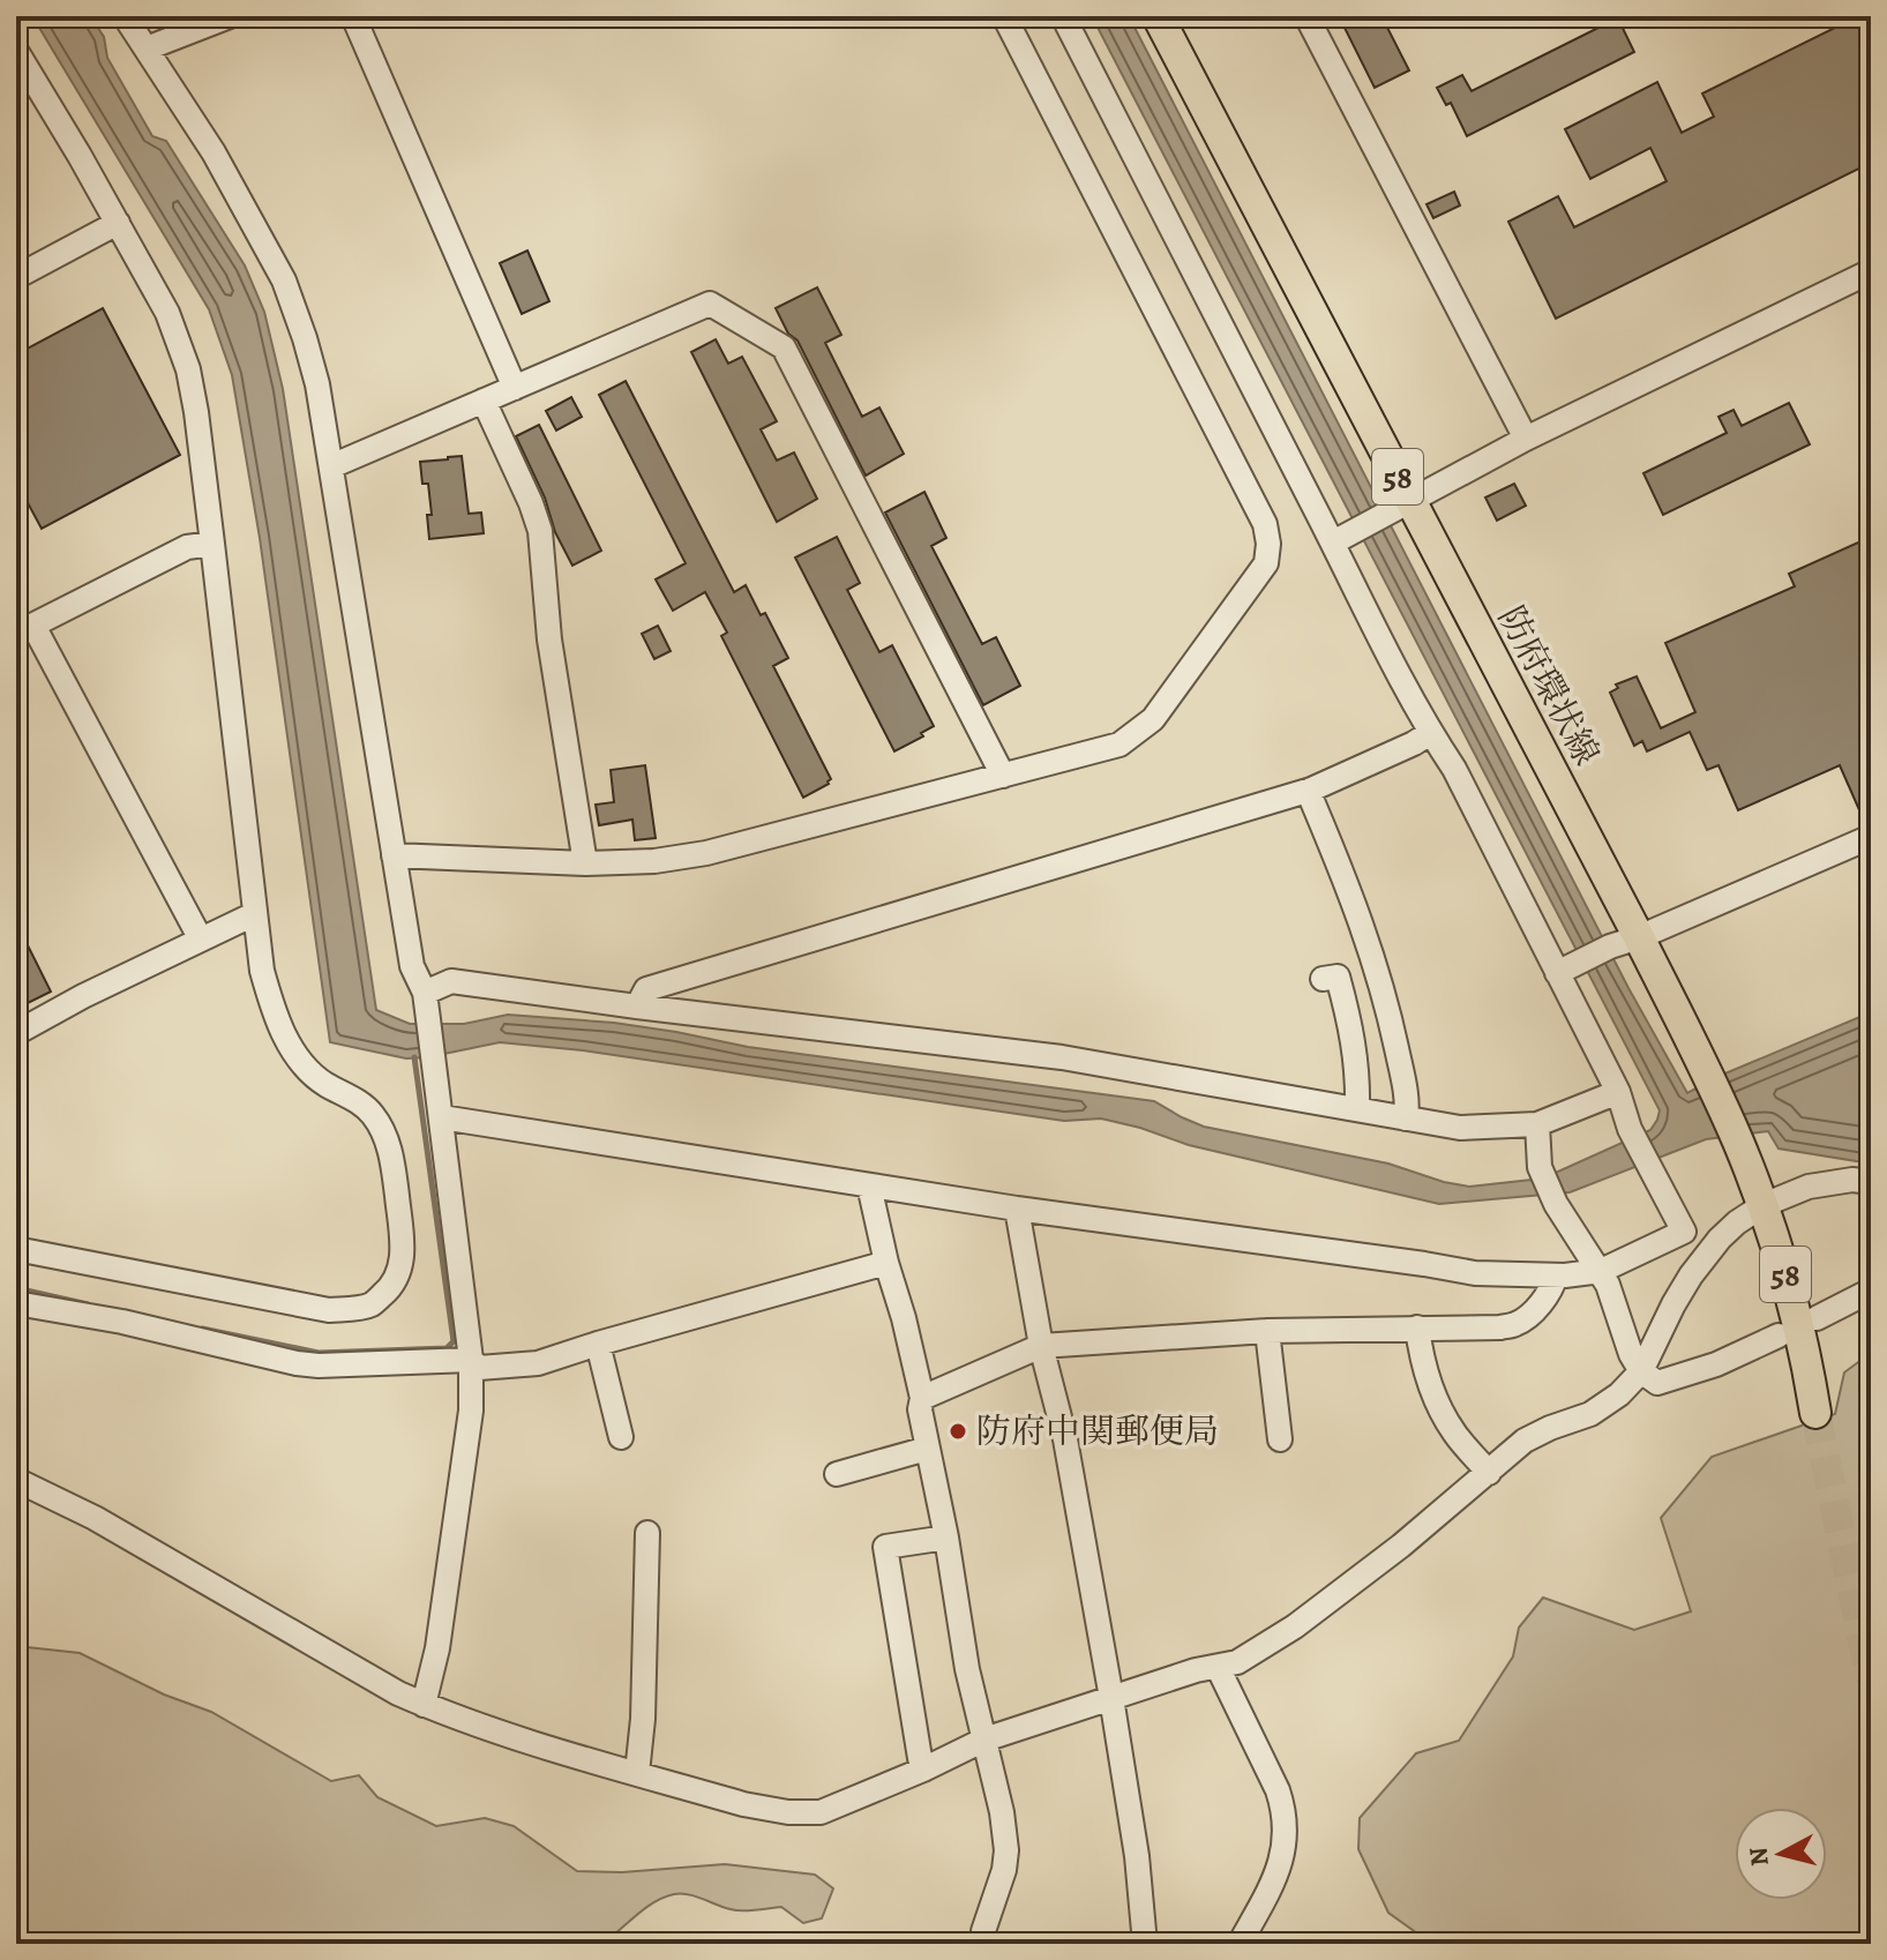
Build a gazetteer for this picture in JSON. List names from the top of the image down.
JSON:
{
  "streets": {
    "main road": ["58", "防府環状線"]
  },
  "places": ["防府中関郵便局"],
  "north": "left"
}
